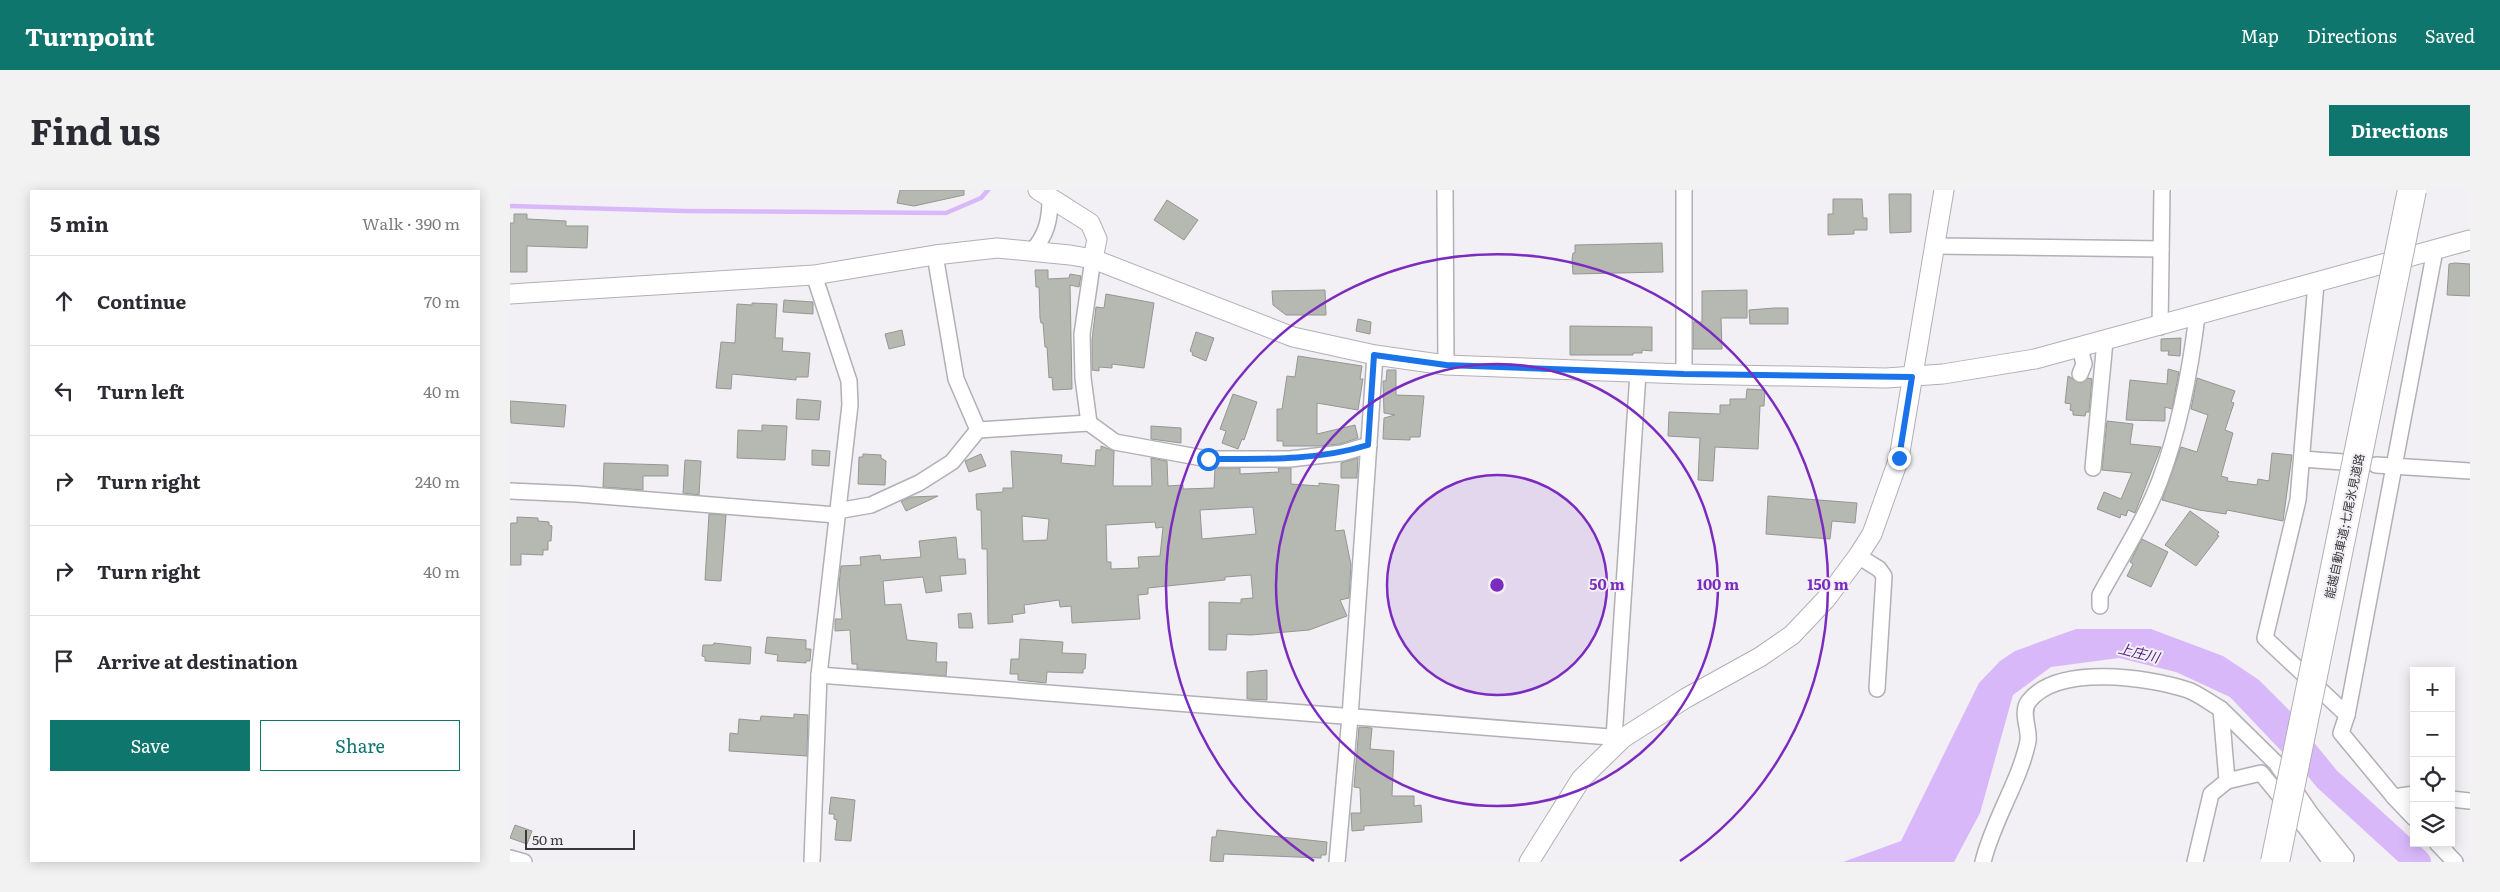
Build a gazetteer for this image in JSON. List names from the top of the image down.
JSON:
{
  "streets": {
    "highway": ["能越自動車道;七尾氷見道路"]
  },
  "water": ["上庄川"],
  "scale_bar": "50 m",
  "page": {
    "header": "Turnpoint",
    "nav": ["Map", "Directions", "Saved"],
    "title": "Find us",
    "buttons": [
      "Directions",
      ["Save", "Share"]
    ],
    "heading": ["5 min", "Walk · 390 m"],
    "list": [
      ["Continue", "70 m"],
      ["Turn left", "40 m"],
      ["Turn right", "240 m"],
      ["Turn right", "40 m"],
      "Arrive at destination"
    ],
    "map_buttons": ["+", "−"],
    "scale": "50 m"
  },
  "rings": ["50 m", "100 m", "150 m"]
}
